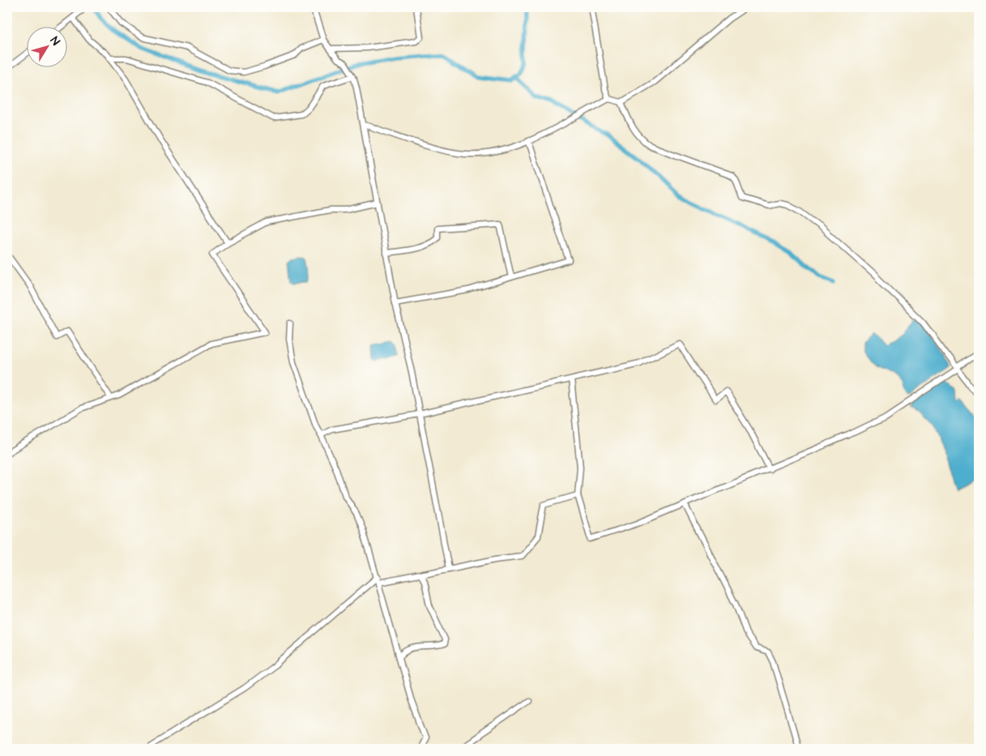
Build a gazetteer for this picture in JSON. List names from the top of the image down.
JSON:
{
  "north": "top right"
}
